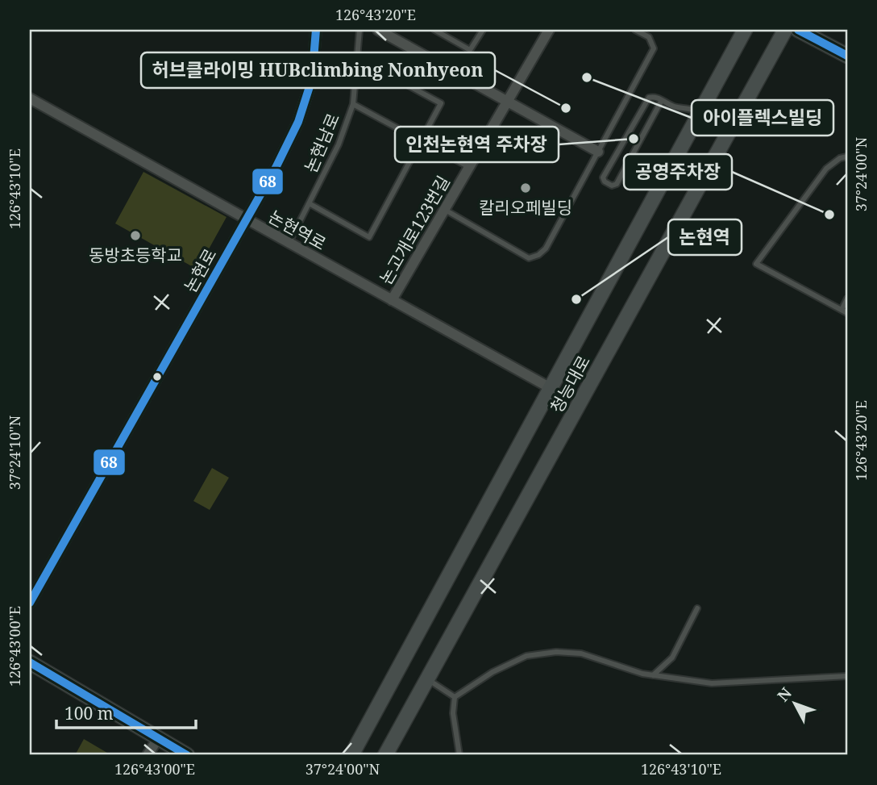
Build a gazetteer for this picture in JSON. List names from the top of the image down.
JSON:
{
  "streets": {
    "main road": ["청능대로"],
    "street": ["논현역로", "논고개로123번길", "논현로"],
    "lane": ["논현남로"]
  },
  "crossings": [
    ["논현남로", "논현역로"],
    ["논현역로", "논고개로123번길"],
    ["논현역로", "논현로"],
    ["논현역로", "청능대로"]
  ],
  "places": [
    "아이플렉스빌딩",
    "허브클라이밍 HUBclimbing Nonhyeon",
    "인천논현역 주차장",
    "칼리오페빌딩",
    "공영주차장",
    "동방초등학교",
    "논현역"
  ],
  "lines": ["transit line 68"],
  "scale_bar": "100 m",
  "north": "top left",
  "coordinates": [
    "126°43'20\"E",
    "37°24'00\"N",
    "126°43'10\"E",
    "37°24'10\"N",
    "126°43'00\"E"
  ]
}
